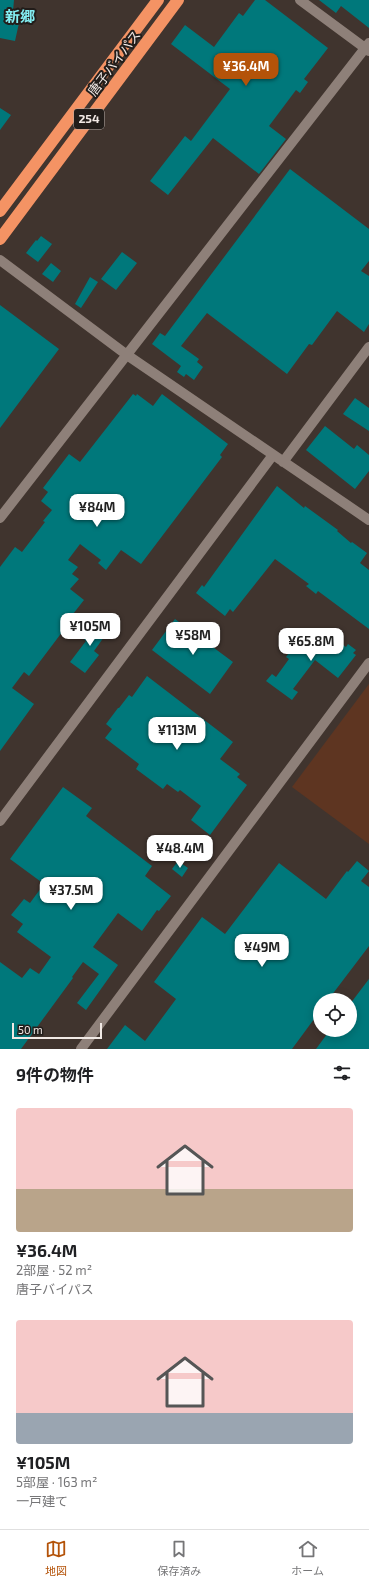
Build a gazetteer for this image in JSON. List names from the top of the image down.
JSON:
{
  "streets": {
    "highway": ["唐子バイパス", "254"]
  },
  "districts": ["新郷"],
  "scale_bar": "50 m",
  "page": {
    "price": [
      "¥36.4M",
      "¥84M",
      "¥105M",
      "¥58M",
      "¥65.8M",
      "¥113M",
      "¥48.4M",
      "¥37.5M",
      "¥49M"
    ],
    "scale": "50 m",
    "heading": "9件の物件",
    "list": [
      {
        "name": "¥36.4M",
        "note": "2部屋 · 52 m² · 唐子バイパス"
      },
      {
        "name": "¥105M",
        "note": "5部屋 · 163 m² · 一戸建て"
      }
    ],
    "tabs": ["地図", "保存済み", "ホーム"]
  }
}
